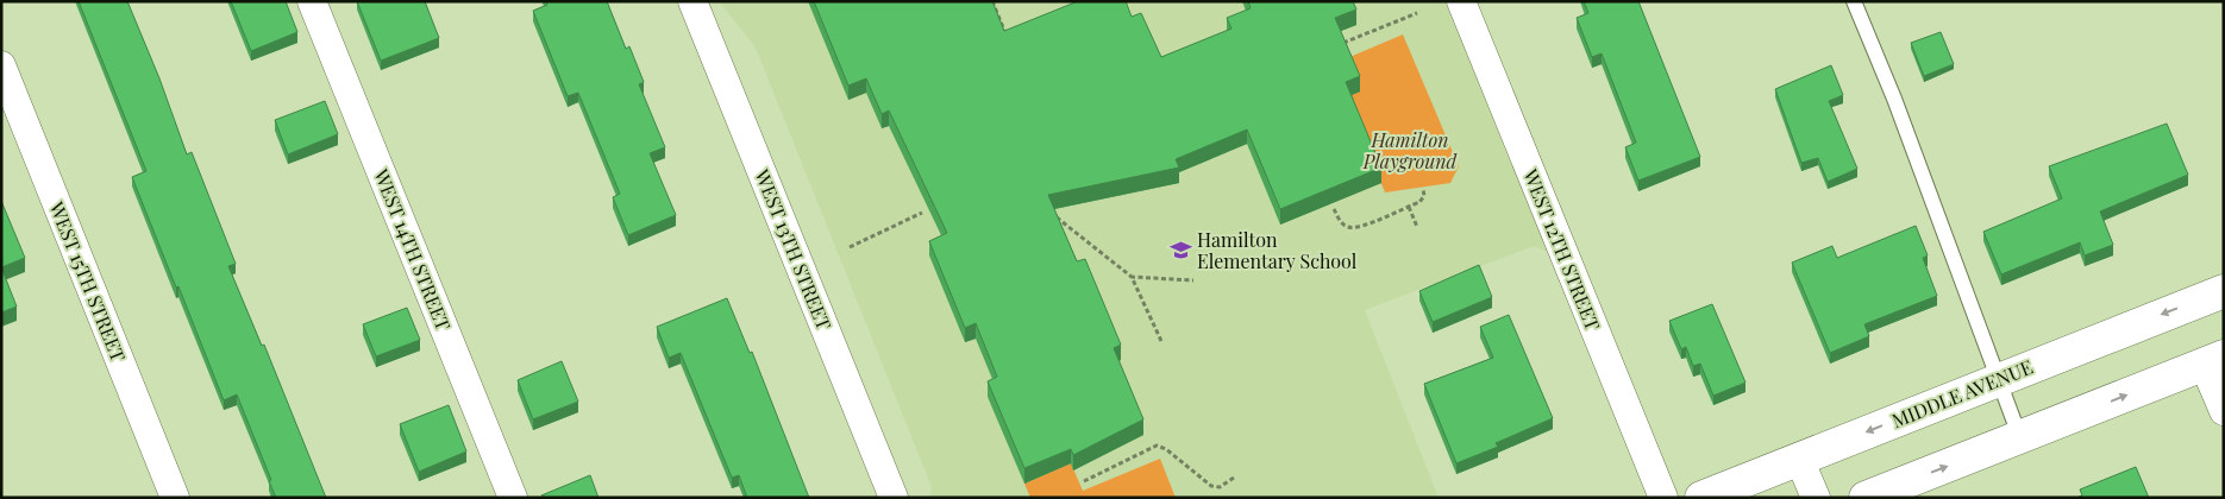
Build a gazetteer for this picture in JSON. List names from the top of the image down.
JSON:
{
  "streets": {
    "main road": ["MIDDLE AVENUE"],
    "street": [
      "WEST 14TH STREET",
      "WEST 13TH STREET",
      "WEST 12TH STREET",
      "WEST 15TH STREET"
    ]
  },
  "parks": ["Hamilton Playground"],
  "places": {
    "school or university": ["Hamilton Elementary School"]
  }
}
